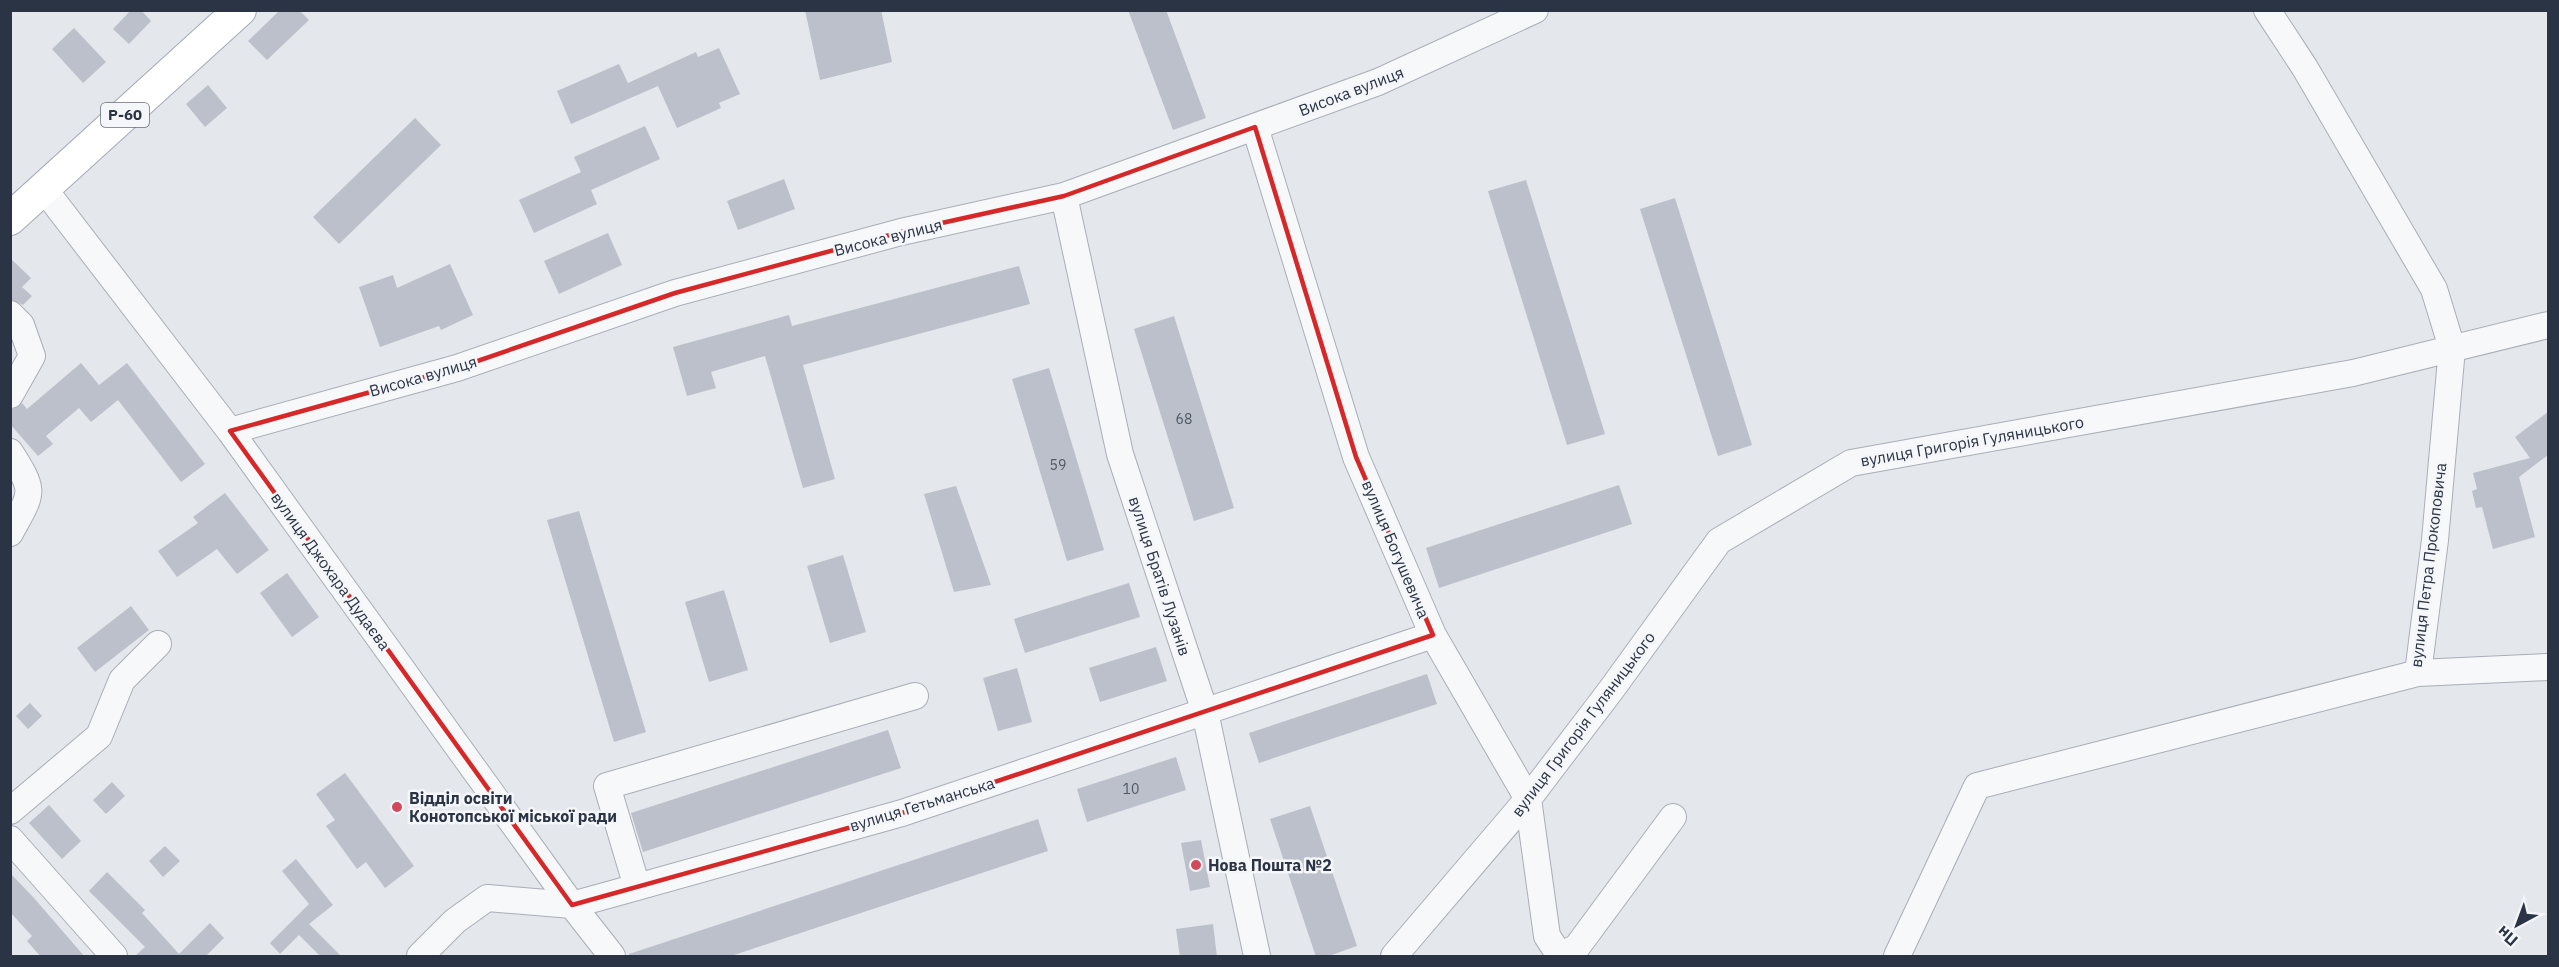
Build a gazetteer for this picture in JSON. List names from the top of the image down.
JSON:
{
  "streets": {
    "main road": ["Р-60"],
    "street": [
      "Висока вулиця",
      "вулиця Григорія Гуляницького",
      "вулиця Богушевича",
      "вулиця Петра Прокоповича",
      "вулиця Джохара Дудаєва",
      "вулиця Братів Лузанів",
      "вулиця Гетьманська"
    ]
  },
  "crossings": [
    ["Висока вулиця", "вулиця Богушевича"],
    ["Висока вулиця", "вулиця Джохара Дудаєва"],
    ["Висока вулиця", "вулиця Братів Лузанів"],
    ["Р-60", "вулиця Джохара Дудаєва"],
    ["вулиця Григорія Гуляницького", "вулиця Богушевича"],
    ["вулиця Григорія Гуляницького", "вулиця Петра Прокоповича"],
    ["вулиця Богушевича", "вулиця Гетьманська"],
    ["вулиця Джохара Дудаєва", "вулиця Гетьманська"],
    ["вулиця Братів Лузанів", "вулиця Гетьманська"]
  ],
  "places": ["Відділ освіти Конотопської міської ради", "Нова Пошта №2"],
  "house_numbers": ["68", "59", "10"],
  "north": "bottom left"
}
